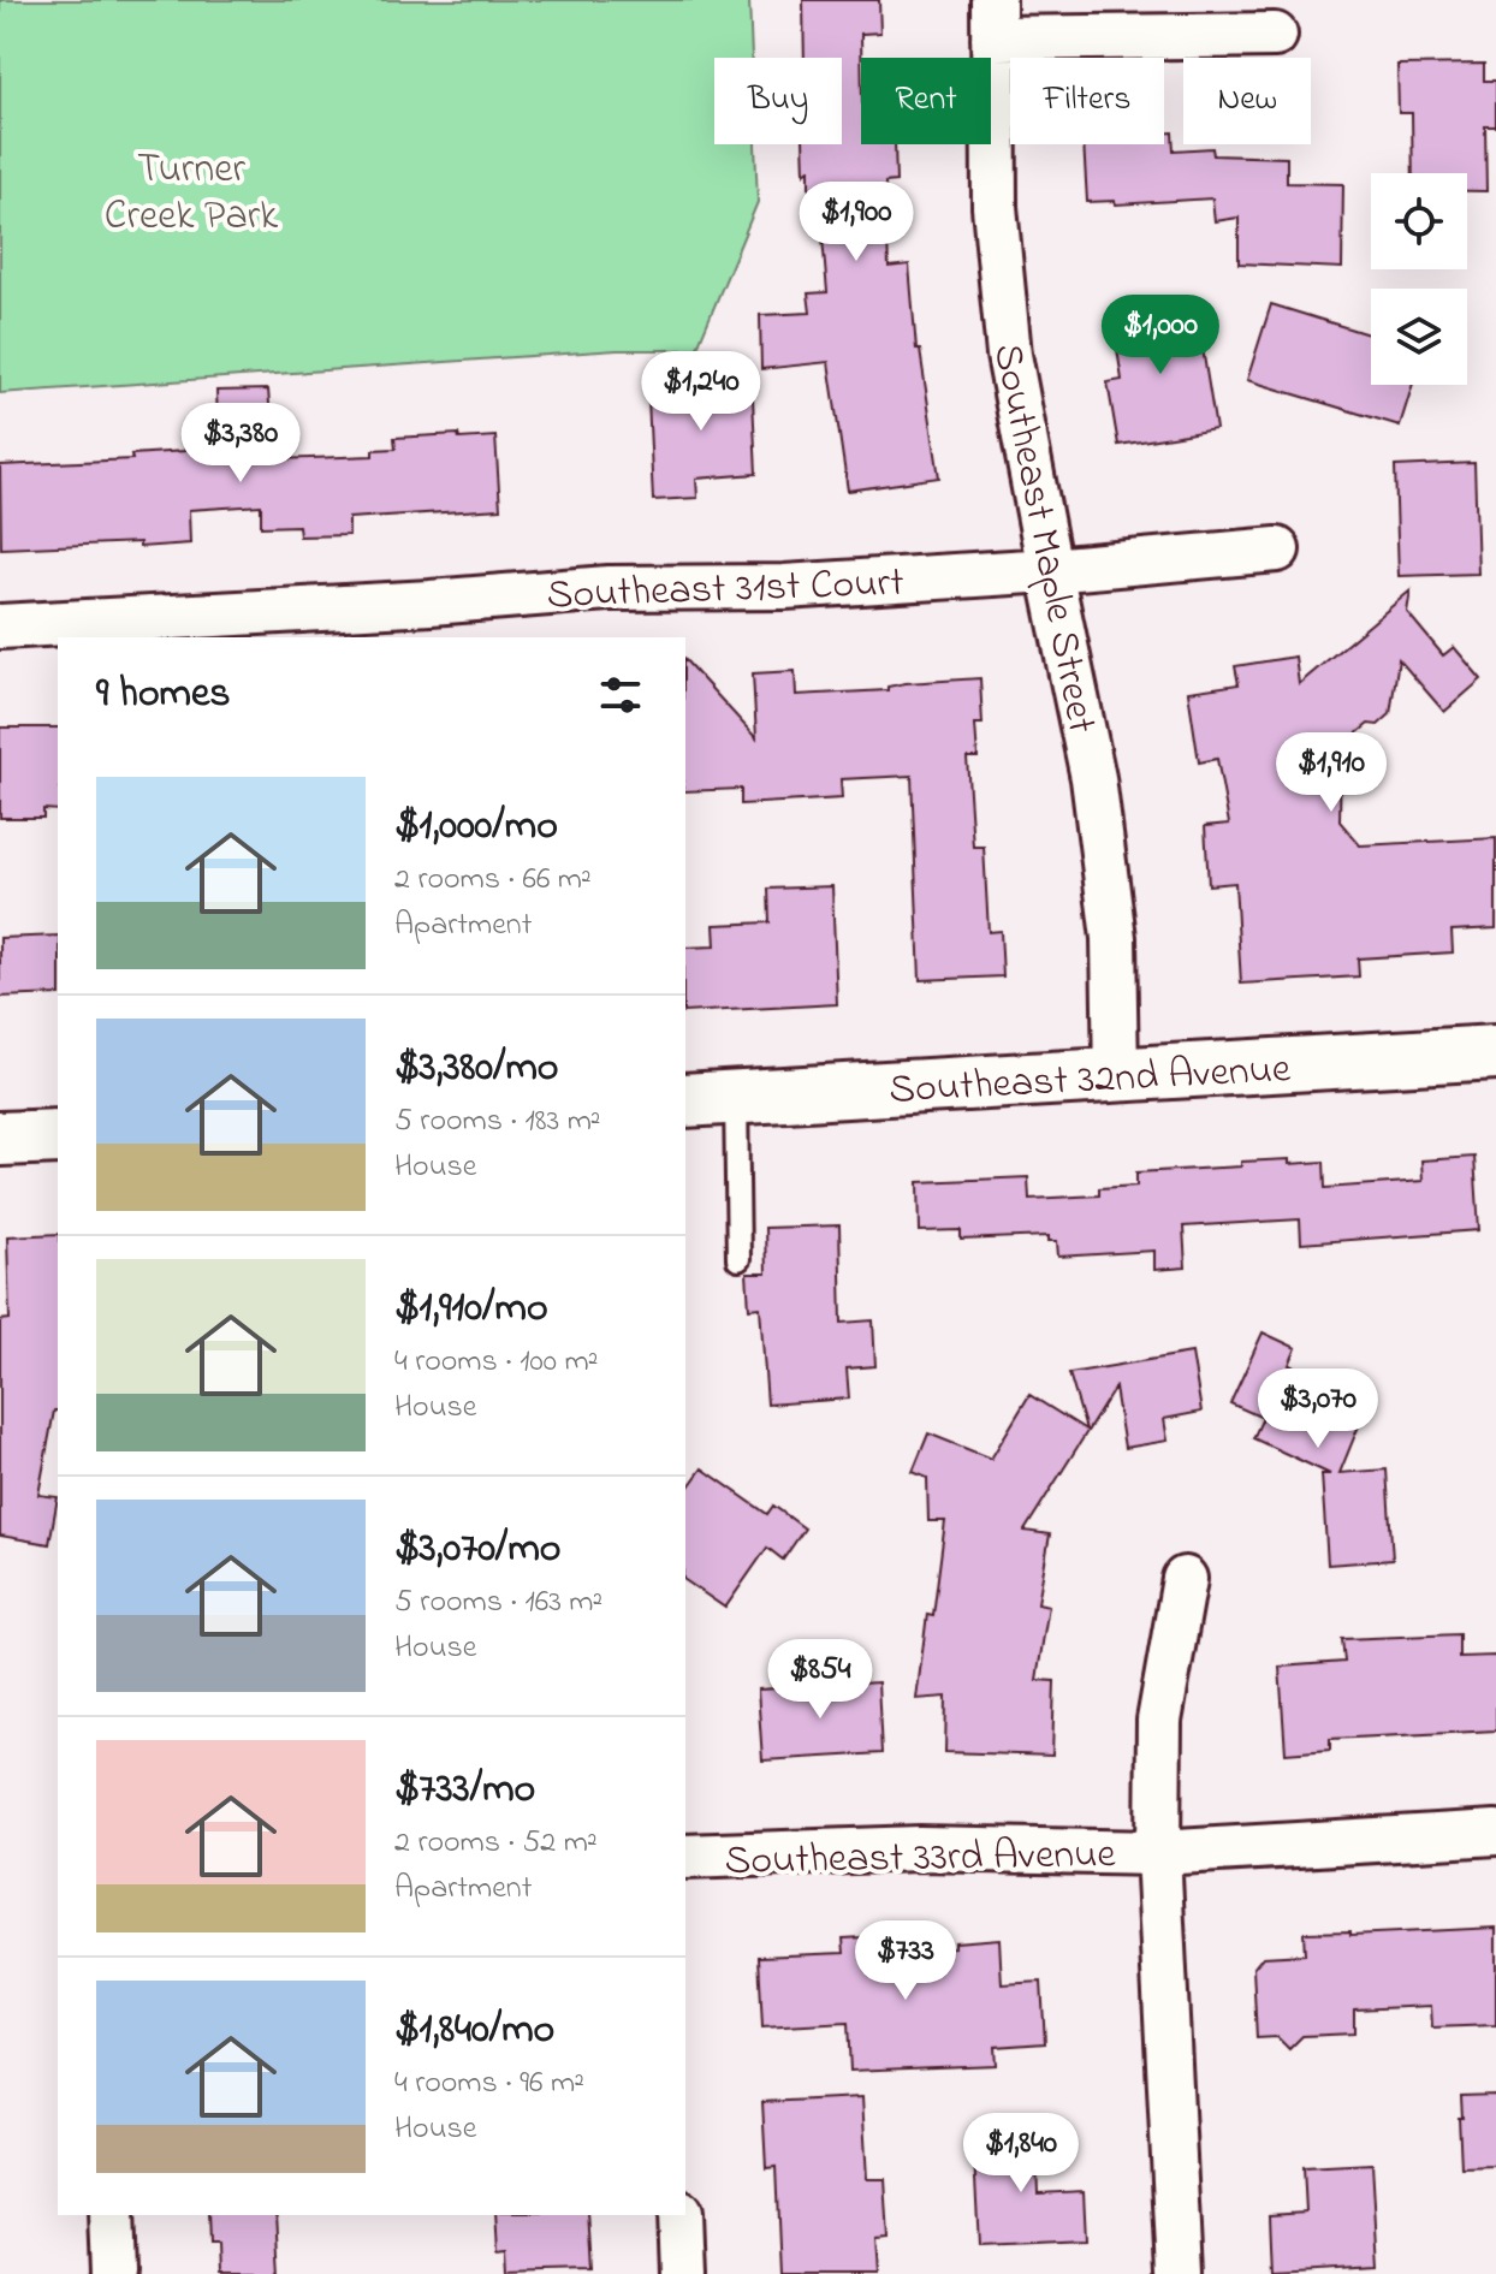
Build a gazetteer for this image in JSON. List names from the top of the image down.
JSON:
{
  "streets": {
    "main road": ["Southeast 32nd Avenue"],
    "street": ["Southeast Maple Street", "Southeast 31st Court", "Southeast 33rd Avenue"]
  },
  "crossings": [
    ["Southeast Maple Street", "Southeast 31st Court"],
    ["Southeast Maple Street", "Southeast 32nd Avenue"]
  ],
  "parks": ["Turner Creek Park"],
  "page": {
    "chip": [
      "Buy",
      "Rent",
      "Filters",
      "New"
    ],
    "price": [
      "$1,900",
      "$1,000",
      "$1,240",
      "$3,380",
      "$1,910",
      "$3,070",
      "$854",
      "$733",
      "$1,840"
    ],
    "heading": "9 homes",
    "list": [
      {
        "name": "$1,000/mo",
        "note": "2 rooms · 66 m² · Apartment"
      },
      {
        "name": "$3,380/mo",
        "note": "5 rooms · 183 m² · House"
      },
      {
        "name": "$1,910/mo",
        "note": "4 rooms · 100 m² · House"
      },
      {
        "name": "$3,070/mo",
        "note": "5 rooms · 163 m² · House"
      },
      {
        "name": "$733/mo",
        "note": "2 rooms · 52 m² · Apartment"
      },
      {
        "name": "$1,840/mo",
        "note": "4 rooms · 96 m² · House"
      }
    ]
  }
}
